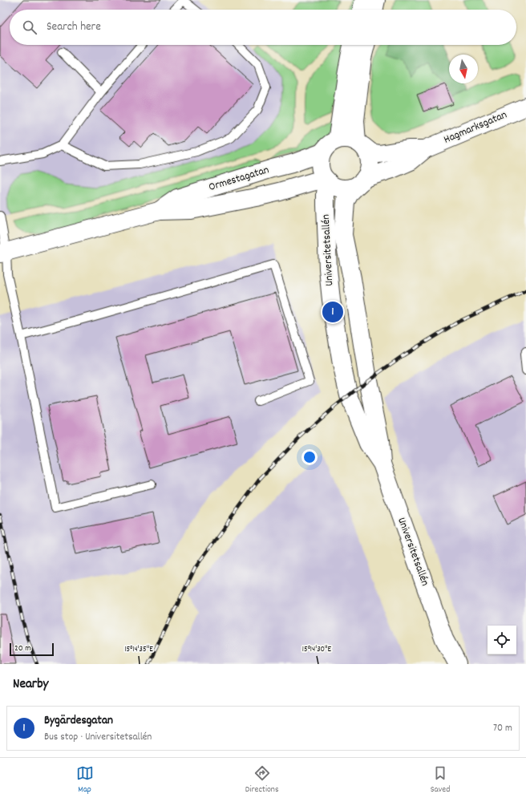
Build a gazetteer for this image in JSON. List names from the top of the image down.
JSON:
{
  "streets": {
    "street": ["Hagmarksgatan", "Ormestagatan", "Universitetsallén"]
  },
  "crossings": [
    ["Hagmarksgatan", "Ormestagatan"],
    ["Hagmarksgatan", "Universitetsallén"],
    ["Ormestagatan", "Universitetsallén"]
  ],
  "scale_bar": "20 m",
  "north": "bottom",
  "page": {
    "search": "Search here",
    "pins": "1",
    "scale": "20 m",
    "heading": "Nearby",
    "list": [
      {
        "mark": "1",
        "name": "Bygärdesgatan",
        "note": "Bus stop · Universitetsallén",
        "value": "70 m"
      }
    ],
    "nav": ["Map", "Directions", "Saved"]
  },
  "coordinates": ["15°14'35\"E", "15°14'30\"E"]
}
